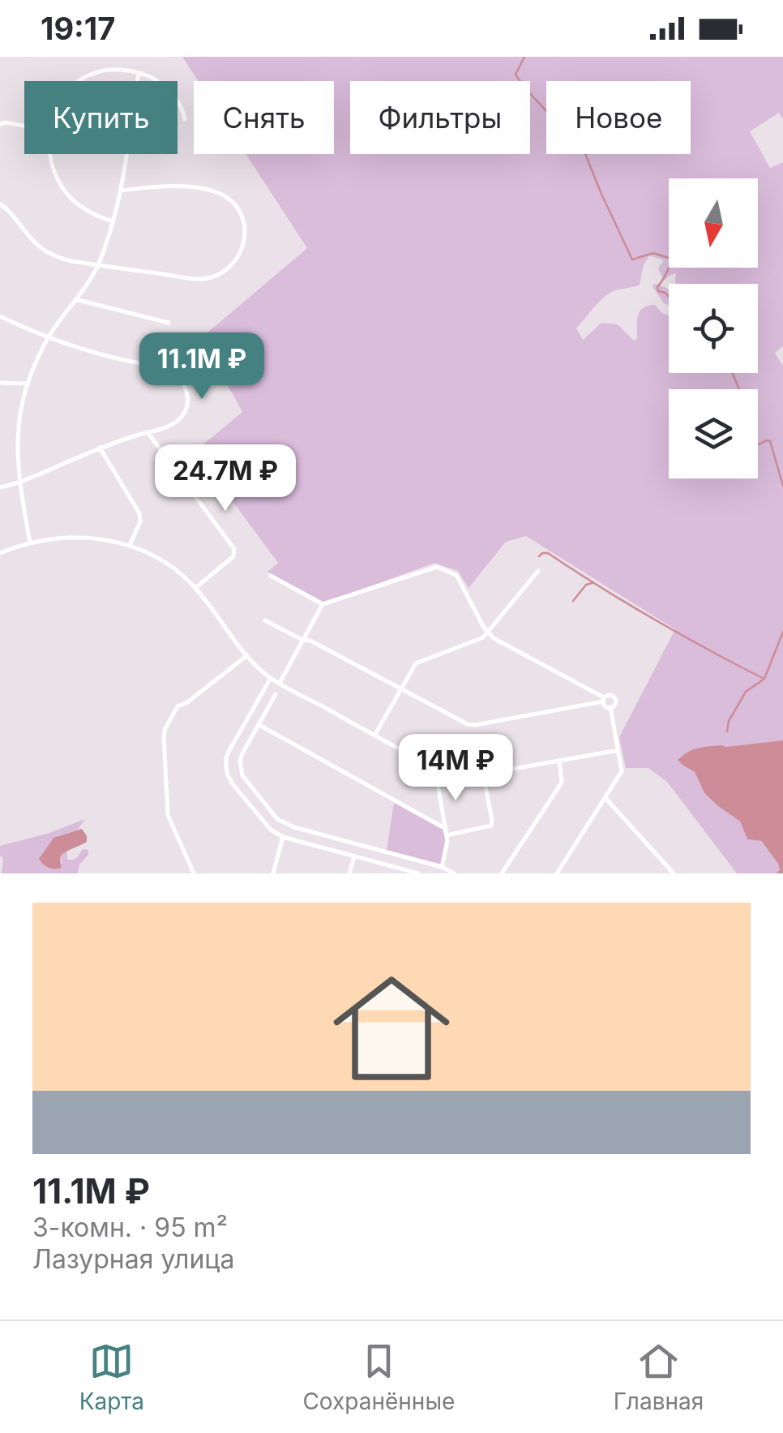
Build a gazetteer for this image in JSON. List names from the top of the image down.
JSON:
{
  "north": "bottom",
  "page": {
    "status": "19:17",
    "chip": [
      "Купить",
      "Снять",
      "Фильтры",
      "Новое"
    ],
    "price": ["11.1M ₽", "24.7M ₽", "14M ₽"],
    "list": [
      {
        "name": "11.1M ₽",
        "note": "3-комн. · 95 m² · Лазурная улица"
      }
    ],
    "tabs": ["Карта", "Сохранённые", "Главная"]
  }
}
